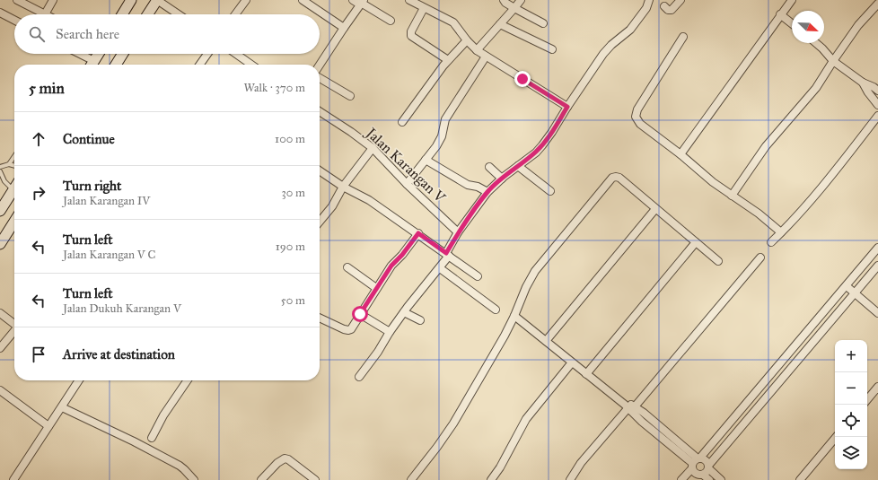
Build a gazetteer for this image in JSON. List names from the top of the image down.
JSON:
{
  "streets": {
    "street": ["Jalan Karangan V"]
  },
  "north": "bottom right",
  "page": {
    "search": "Search here",
    "heading": ["5 min", "Walk · 370 m"],
    "list": [
      ["Continue", "100 m"],
      ["Turn right", "Jalan Karangan IV", "30 m"],
      ["Turn left", "Jalan Karangan V C", "190 m"],
      ["Turn left", "Jalan Dukuh Karangan V", "50 m"],
      "Arrive at destination"
    ],
    "map_buttons": ["+", "−"]
  }
}
